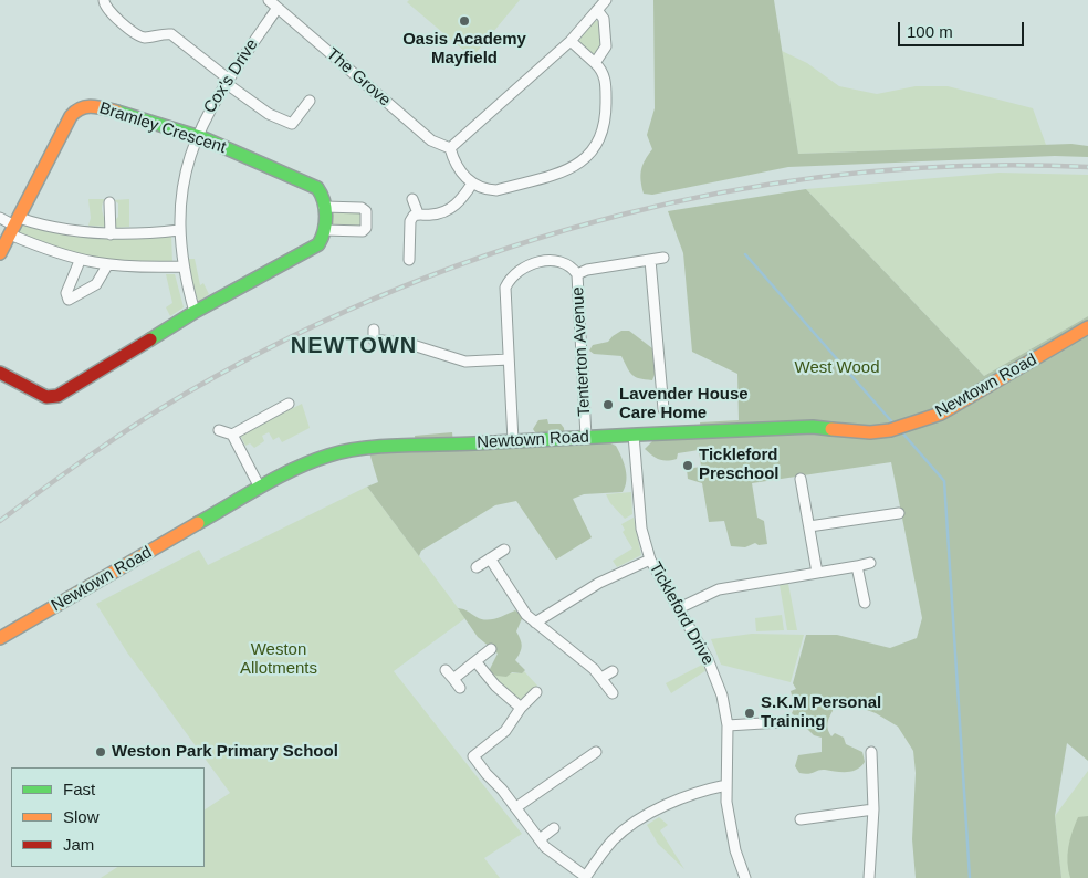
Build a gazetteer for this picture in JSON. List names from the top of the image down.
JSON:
{
  "streets": {
    "street": [
      "Cox's Drive",
      "The Grove",
      "Bramley Crescent",
      "Tenterton Avenue",
      "Newtown Road",
      "Tickleford Drive"
    ]
  },
  "crossings": [
    ["Cox's Drive", "The Grove"],
    ["Cox's Drive", "Bramley Crescent"],
    ["Tenterton Avenue", "Newtown Road"],
    ["Newtown Road", "Tickleford Drive"]
  ],
  "districts": ["NEWTOWN"],
  "parks": ["West Wood", "Weston Allotments"],
  "places": [
    "Oasis Academy Mayfield",
    "Lavender House Care Home",
    "Tickleford Preschool",
    "S.K.M Personal Training",
    "Weston Park Primary School"
  ],
  "legend": ["Fast", "Slow", "Jam"],
  "scale_bar": "100 m"
}
